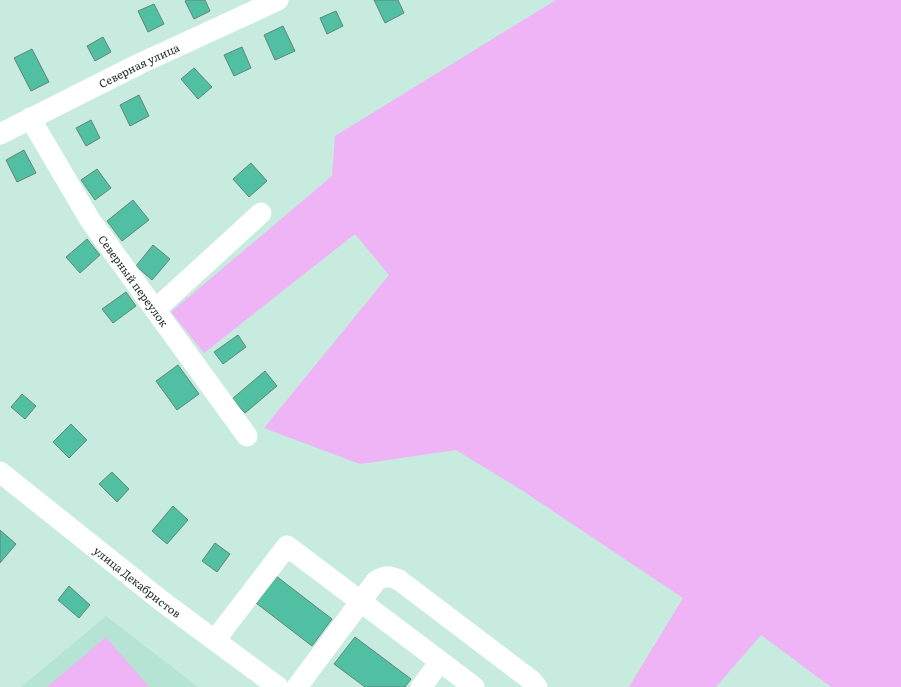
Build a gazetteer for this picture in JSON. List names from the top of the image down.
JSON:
{
  "streets": {
    "street": ["Северная улица", "Северный переулок", "улица Декабристов"]
  },
  "crossings": [
    ["Северная улица", "Северный переулок"]
  ]
}
